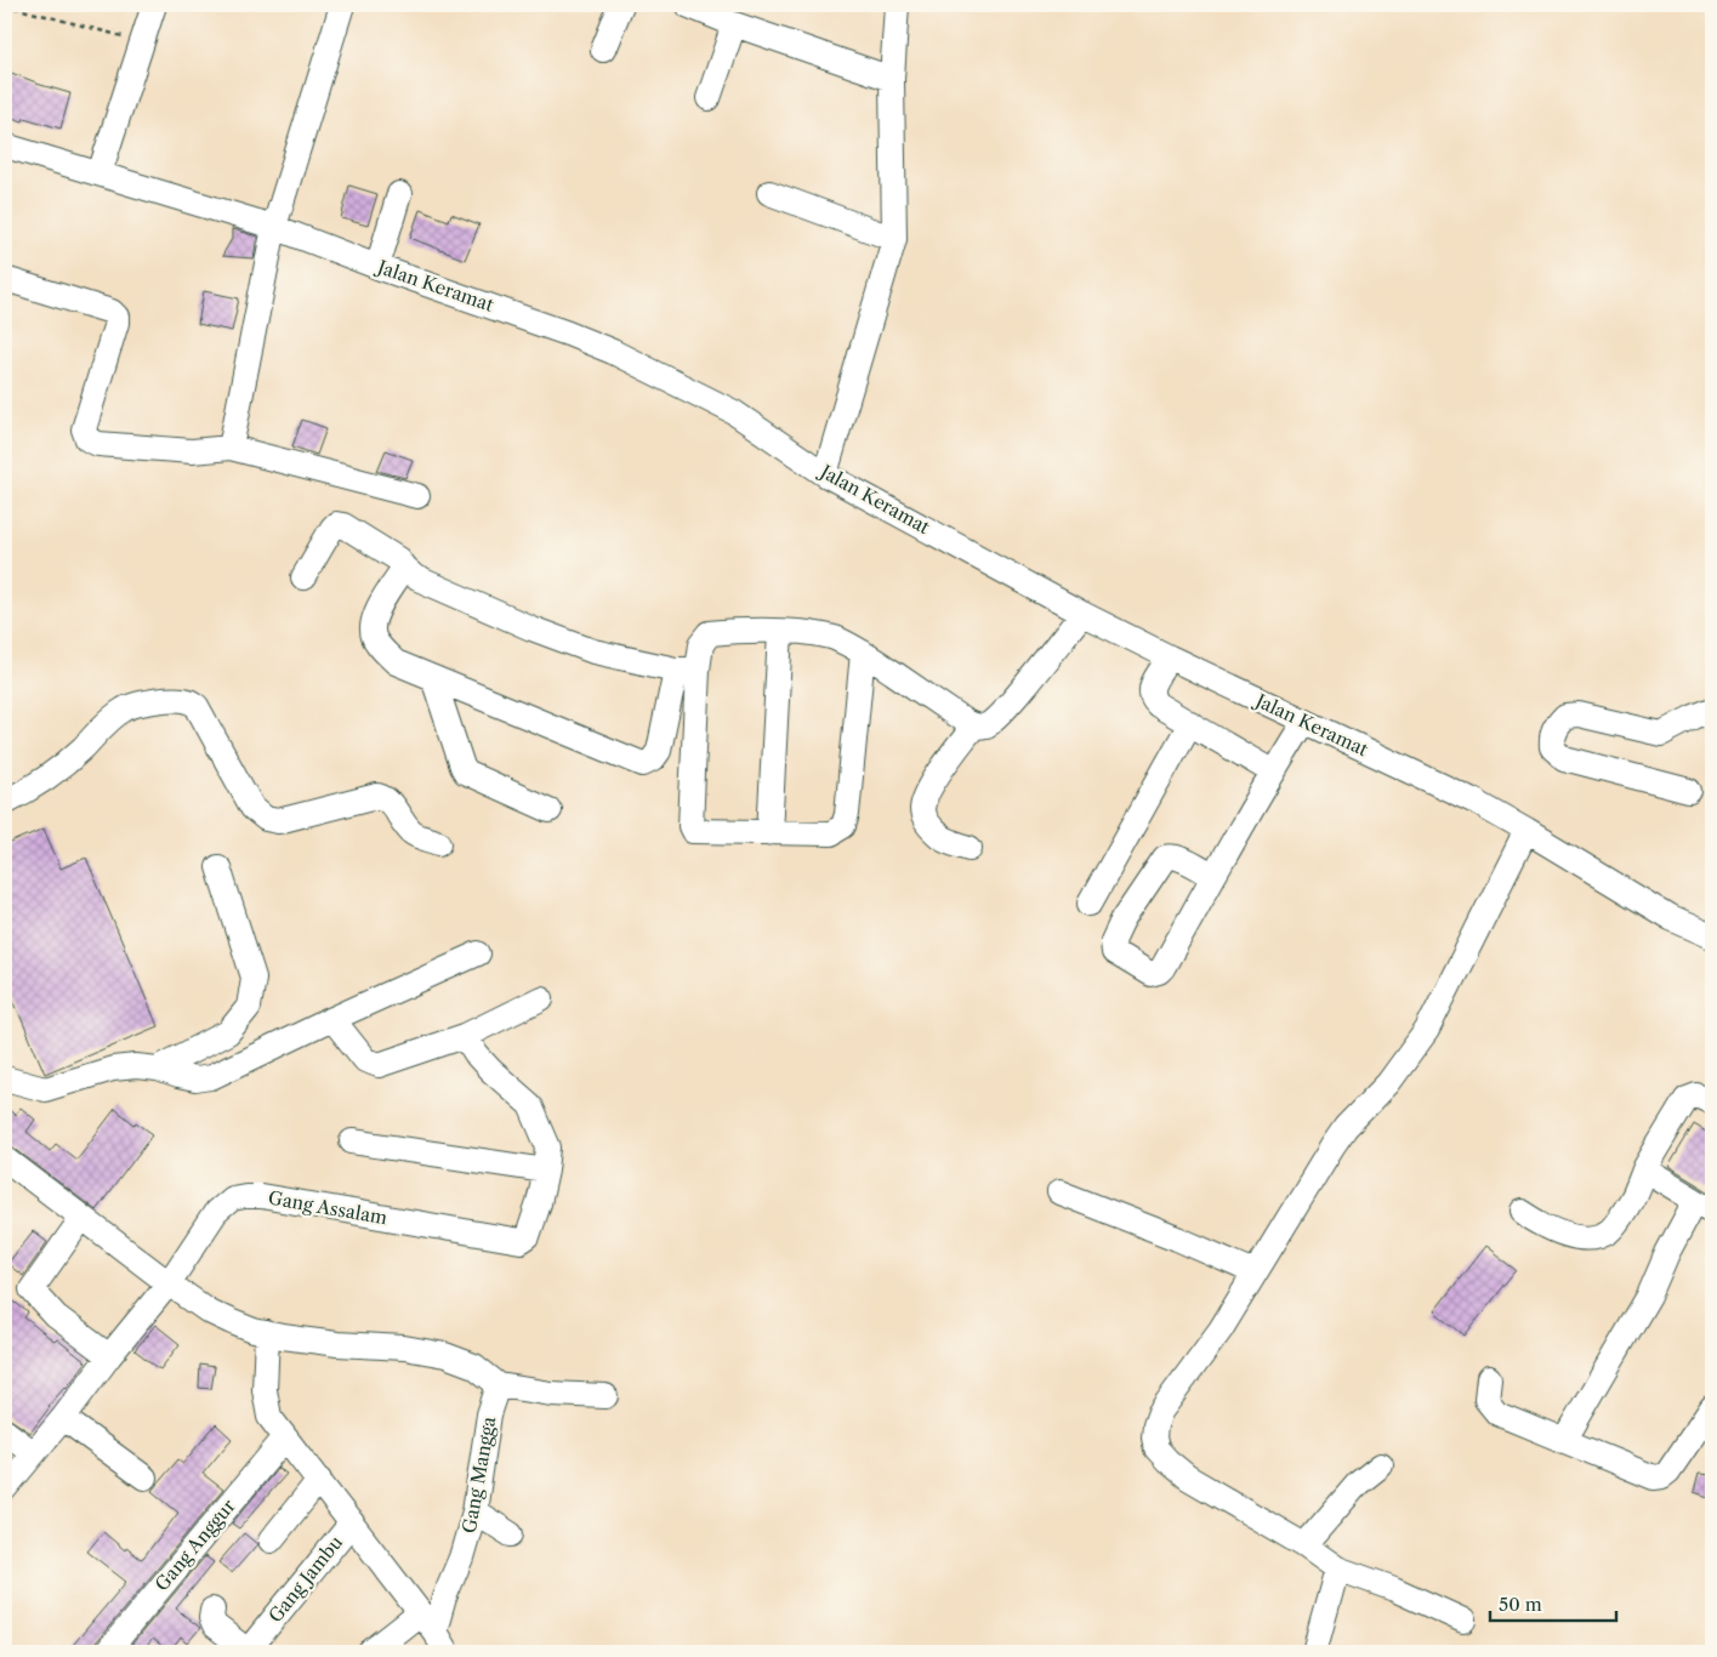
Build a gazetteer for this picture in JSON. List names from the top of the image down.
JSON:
{
  "streets": {
    "street": [
      "Jalan Keramat",
      "Gang Assalam",
      "Gang Mangga",
      "Gang Anggur",
      "Gang Jambu"
    ]
  },
  "scale_bar": "50 m"
}
